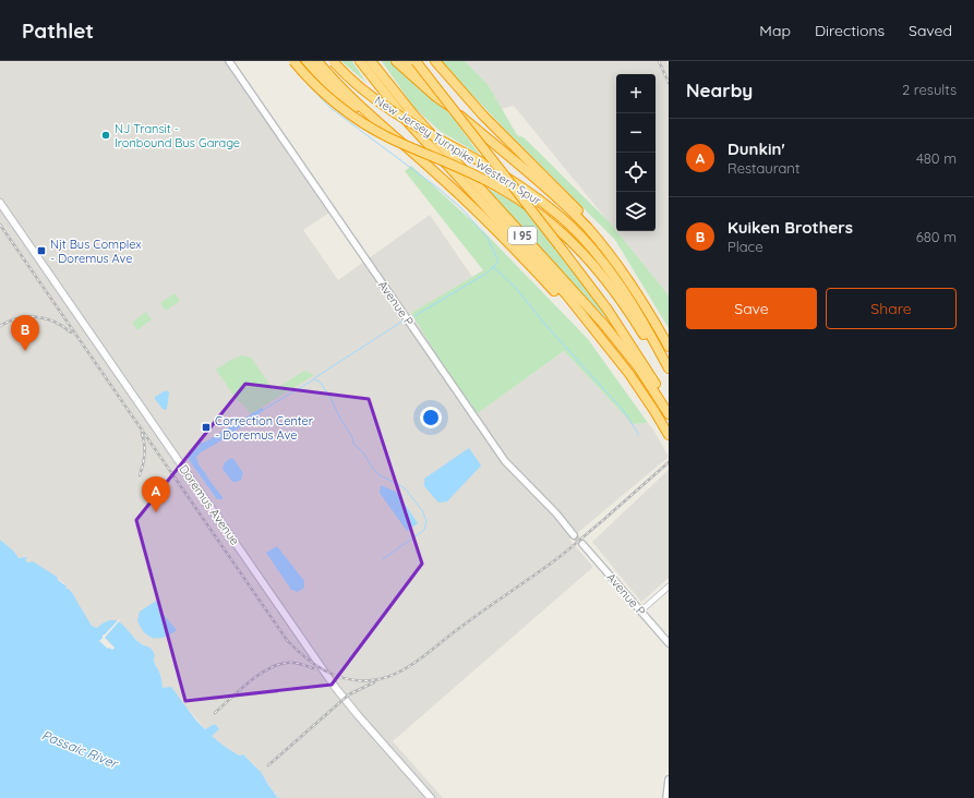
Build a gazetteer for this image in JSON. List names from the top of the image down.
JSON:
{
  "streets": {
    "highway": ["New Jersey Turnpike Western Spur", "I 95"],
    "main road": ["Doremus Avenue"],
    "street": ["Avenue P"]
  },
  "water": ["Passaic River"],
  "places": {
    "other": ["NJ Transit - Ironbound Bus Garage"],
    "transit": ["Njt Bus Complex - Doremus Ave", "Correction Center - Doremus Ave"]
  },
  "page": {
    "header": "Pathlet",
    "nav": ["Map", "Directions", "Saved"],
    "heading": ["Nearby", "2 results"],
    "map_buttons": ["+", "−"],
    "list": [
      {
        "mark": "A",
        "name": "Dunkin'",
        "note": "Restaurant",
        "value": "480 m"
      },
      {
        "mark": "B",
        "name": "Kuiken Brothers",
        "note": "Place",
        "value": "680 m"
      }
    ],
    "buttons": ["Save", "Share"],
    "pins": ["B", "A"]
  }
}
